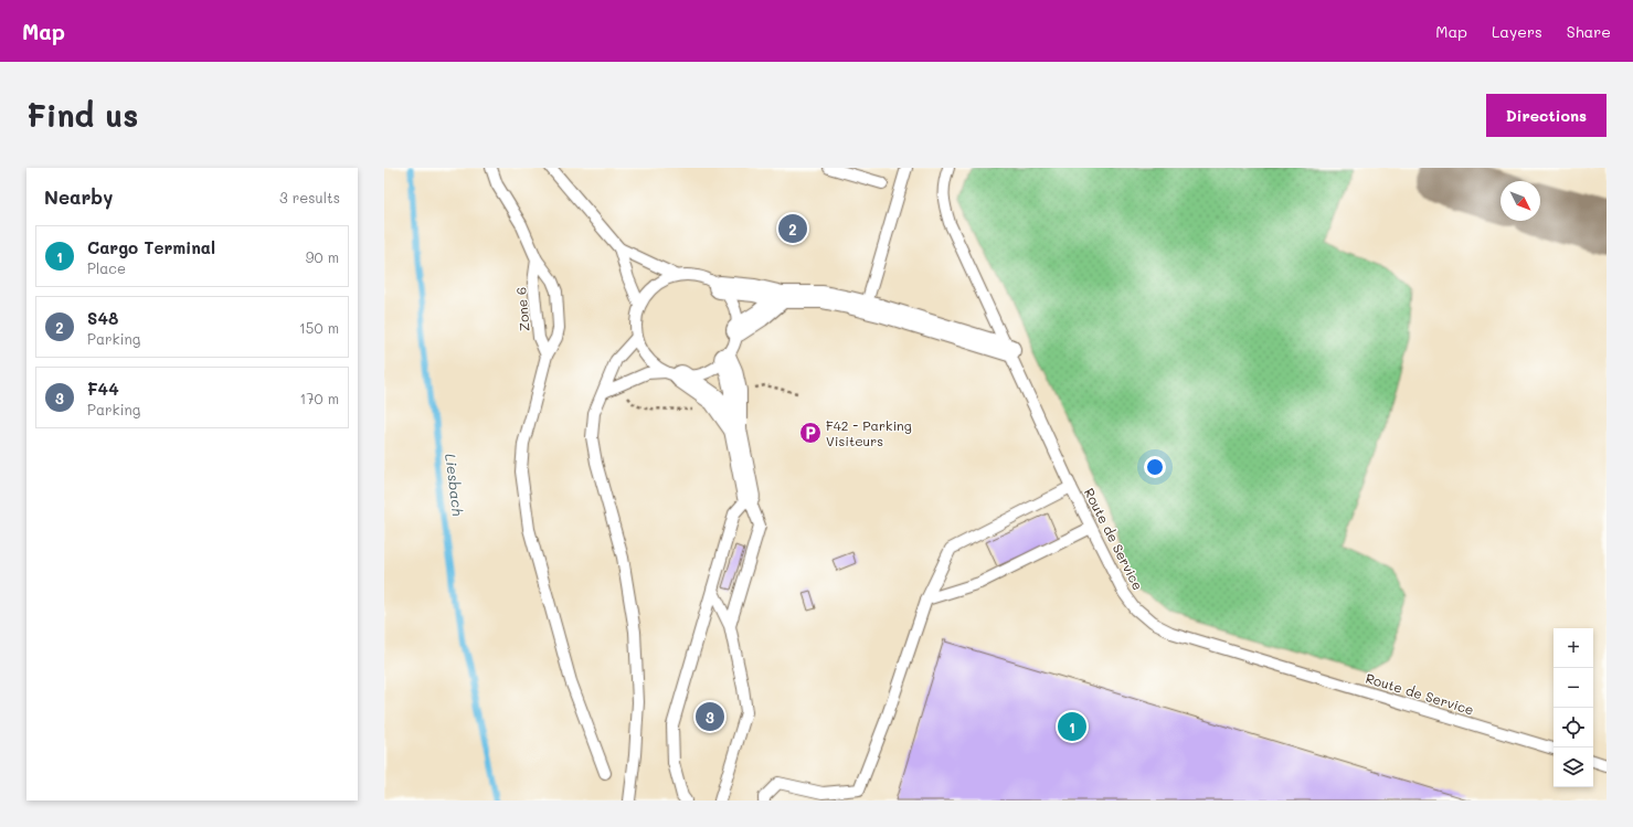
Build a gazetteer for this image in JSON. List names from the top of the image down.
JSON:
{
  "streets": {
    "lane": ["Zone 6", "Route de Service"]
  },
  "water": ["Liesbach"],
  "places": {
    "parking": ["F42 - Parking Visiteurs"]
  },
  "north": "bottom right",
  "page": {
    "header": "Map",
    "nav": ["Map", "Layers", "Share"],
    "buttons": "Directions",
    "title": "Find us",
    "heading": ["Nearby", "3 results"],
    "pins": ["2", "3", "1"],
    "list": [
      {
        "mark": "1",
        "name": "Cargo Terminal",
        "note": "Place",
        "value": "90 m"
      },
      {
        "mark": "2",
        "name": "S48",
        "note": "Parking",
        "value": "150 m"
      },
      {
        "mark": "3",
        "name": "F44",
        "note": "Parking",
        "value": "170 m"
      }
    ],
    "map_buttons": ["+", "−"]
  }
}
